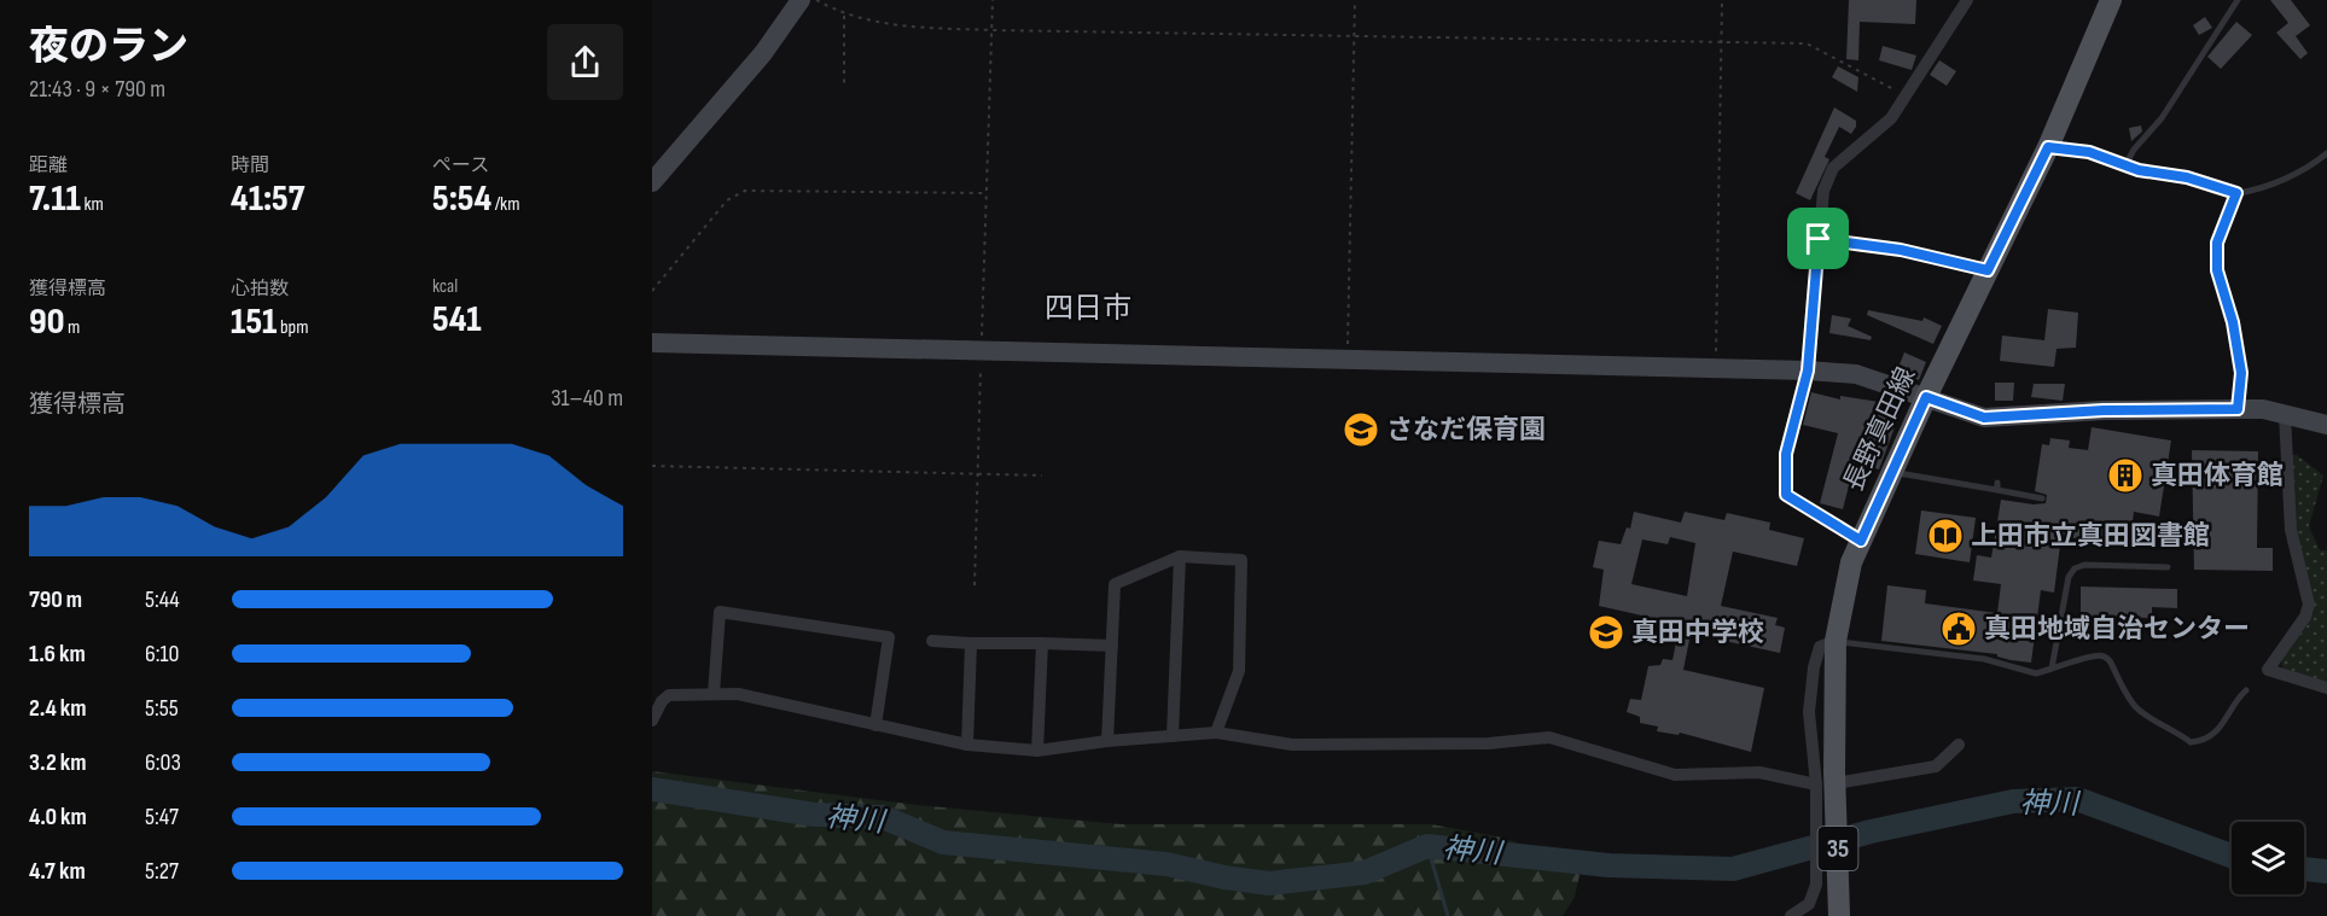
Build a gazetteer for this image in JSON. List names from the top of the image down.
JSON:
{
  "streets": {
    "main road": ["長野真田線", "35"]
  },
  "districts": ["四日市"],
  "water": ["神川"],
  "places": {
    "school or university": ["さなだ保育園", "真田中学校"],
    "building": ["真田体育館"],
    "library": ["上田市立真田図書館"],
    "public building": ["真田地域自治センター"]
  },
  "page": {
    "heading": ["夜のラン", "21:43 · 9 × 790 m"],
    "stats": [
      ["距離", "7.11 km"],
      ["時間", "41:57"],
      ["ペース", "5:54 /km"],
      ["獲得標高", "90 m"],
      ["心拍数", "151 bpm"],
      ["kcal", "541"]
    ],
    "chart": ["獲得標高", "31–40 m"],
    "list": [
      {
        "name": "790 m",
        "note": "5:44"
      },
      {
        "name": "1.6 km",
        "note": "6:10"
      },
      {
        "name": "2.4 km",
        "note": "5:55"
      },
      {
        "name": "3.2 km",
        "note": "6:03"
      },
      {
        "name": "4.0 km",
        "note": "5:47"
      },
      {
        "name": "4.7 km",
        "note": "5:27"
      }
    ]
  }
}
